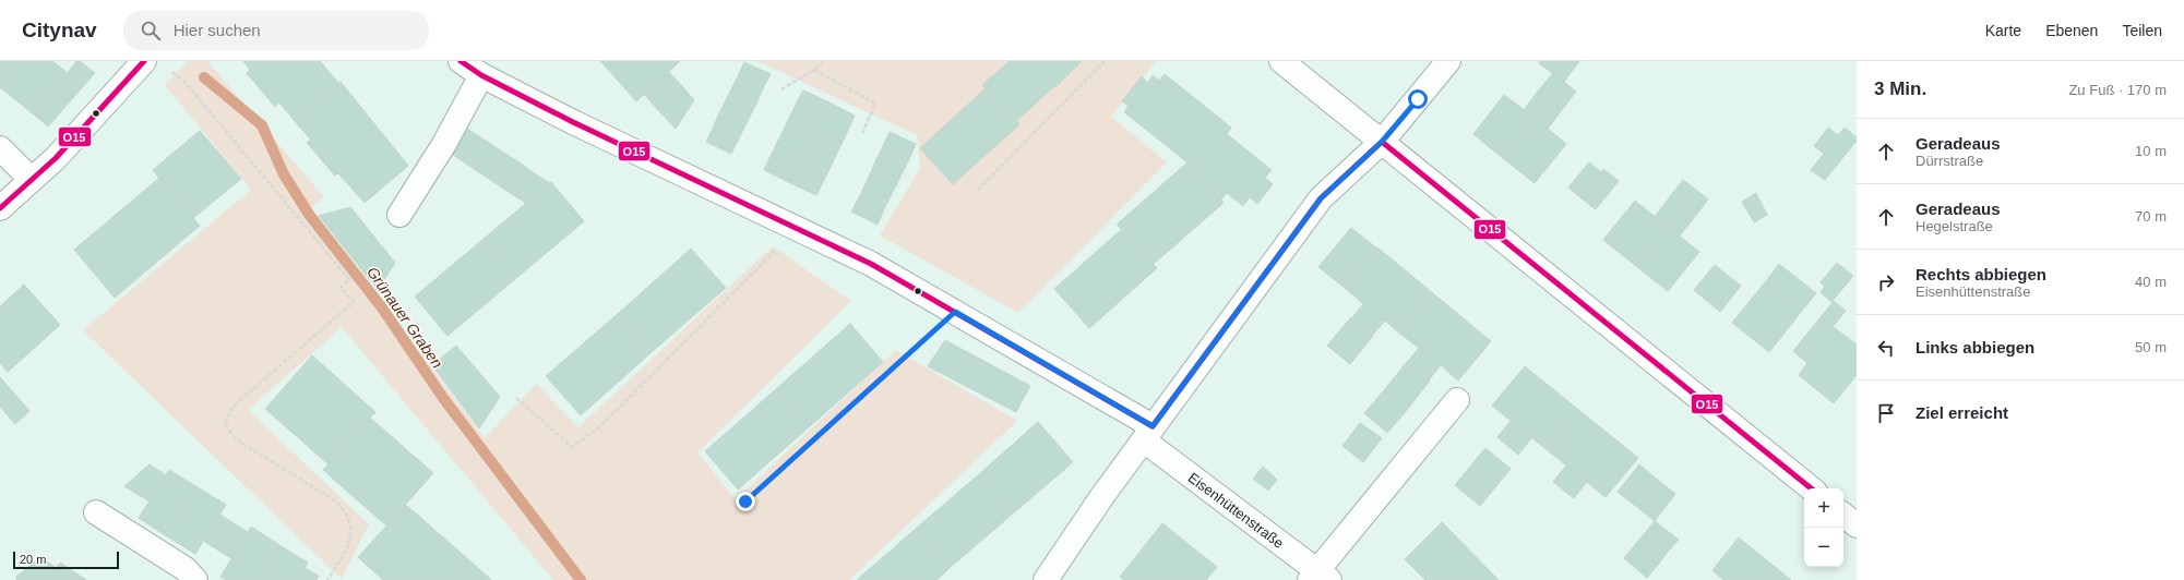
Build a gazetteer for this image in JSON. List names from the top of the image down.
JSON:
{
  "streets": {
    "street": ["Eisenhüttenstraße"]
  },
  "water": ["Grünauer Graben"],
  "lines": ["transit line O15"],
  "scale_bar": "20 m",
  "page": {
    "header": "Citynav",
    "search": "Hier suchen",
    "nav": ["Karte", "Ebenen", "Teilen"],
    "heading": ["3 Min.", "Zu Fuß · 170 m"],
    "list": [
      ["Geradeaus", "Dürrstraße", "10 m"],
      ["Geradeaus", "Hegelstraße", "70 m"],
      ["Rechts abbiegen", "Eisenhüttenstraße", "40 m"],
      ["Links abbiegen", "50 m"],
      "Ziel erreicht"
    ],
    "map_buttons": ["+", "−"],
    "scale": "20 m"
  }
}
